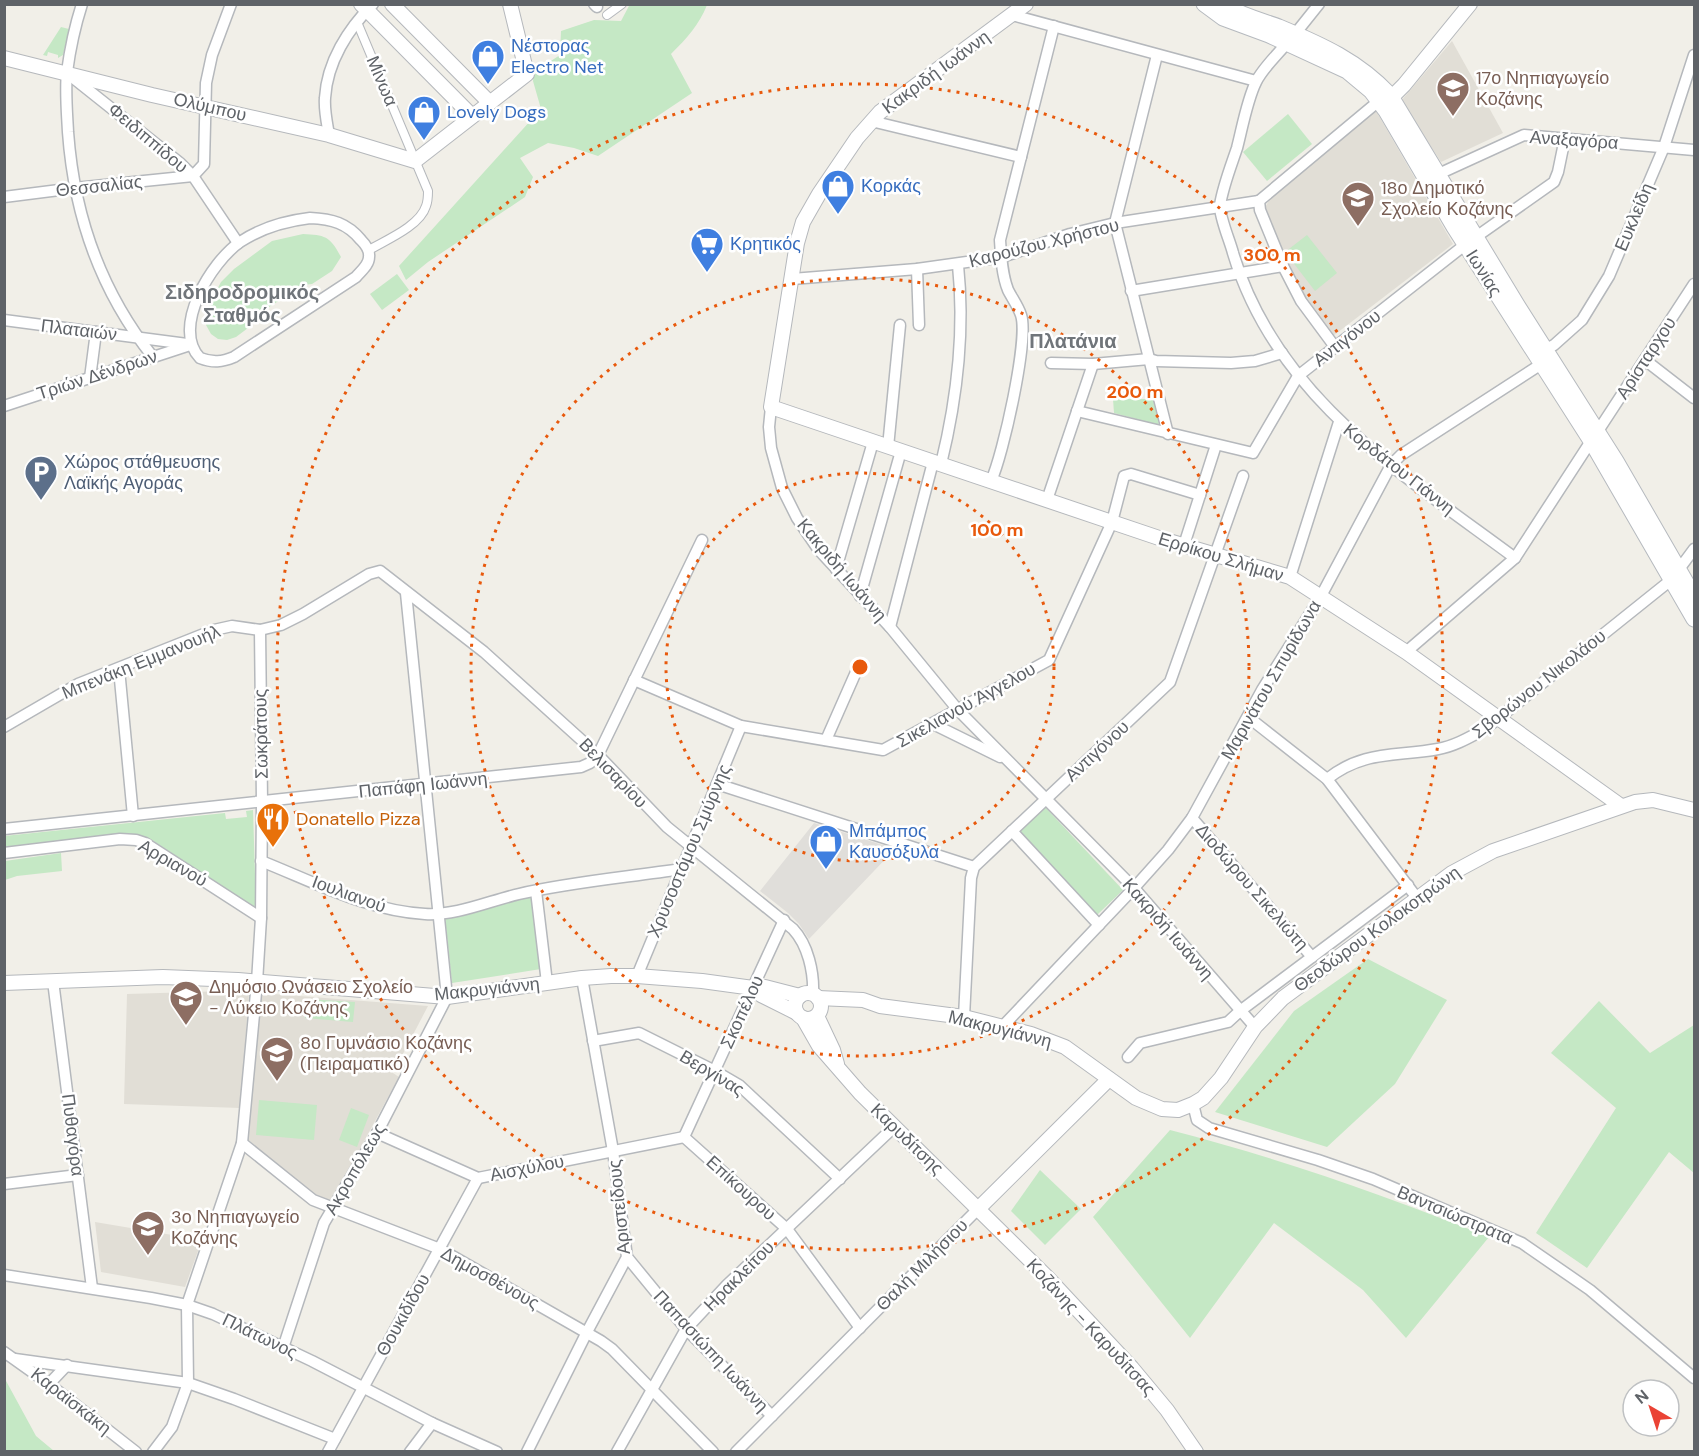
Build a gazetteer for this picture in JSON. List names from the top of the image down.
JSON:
{
  "streets": {
    "main road": ["Ιωνίας"],
    "street": [
      "Κακριδή Ιωάννη",
      "Μίνωα",
      "Ολύμπου",
      "Φειδιππίδου",
      "Αναξαγόρα",
      "Θεσσαλίας",
      "Ευκλείδη",
      "Καρούζου Χρήστου",
      "Πλαταιών",
      "Αντιγόνου",
      "Αρίσταρχου",
      "Τριών Δένδρων",
      "Κορδάτου Γιάννη",
      "Ερρίκου Σλήμαν",
      "Μπενάκη Εμμανουήλ",
      "Μαρινάτου Σπυρίδωνα",
      "Σβορώνου Νικολάου",
      "Σικελιανού Άγγελου",
      "Σωκράτους",
      "Βελισαρίου",
      "Παπάφη Ιωάννη",
      "Χρυσοστόμου Σμύρνης",
      "Αρριανού",
      "Διοδώρου Σικελιώτη",
      "Ιουλιανού",
      "Θεοδώρου Κολοκοτρώνη",
      "Μακρυγιάννη",
      "Σκοπέλου",
      "Βεργίνας",
      "Πυθαγόρα",
      "Καρυδίτσης",
      "Αισχύλου",
      "Ακροπόλεως",
      "Επίκουρου",
      "Αριστείδους",
      "Βαντσιώστρατα",
      "Θαλή Μιλήσιου",
      "Ηρακλείτου",
      "Δημοσθένους",
      "Θουκιδίδου",
      "Κοζάνης - Καρυδίτσας",
      "Πλάτωνος",
      "Παπασιώπη Ιωάννη",
      "Καραϊσκάκη"
    ]
  },
  "crossings": [
    ["Κακριδή Ιωάννη", "Καρούζου Χρήστου"],
    ["Κακριδή Ιωάννη", "Αντιγόνου"],
    ["Κακριδή Ιωάννη", "Ερρίκου Σλήμαν"],
    ["Κακριδή Ιωάννη", "Μαρινάτου Σπυρίδωνα"],
    ["Κακριδή Ιωάννη", "Σικελιανού Άγγελου"],
    ["Κακριδή Ιωάννη", "Θεοδώρου Κολοκοτρώνη"],
    ["Μίνωα", "Ολύμπου"],
    ["Ολύμπου", "Φειδιππίδου"],
    ["Φειδιππίδου", "Θεσσαλίας"],
    ["Αναξαγόρα", "Ευκλείδη"],
    ["Αναξαγόρα", "Ιωνίας"],
    ["Αναξαγόρα", "Αντιγόνου"],
    ["Ευκλείδη", "Ιωνίας"],
    ["Ευκλείδη", "Μαρινάτου Σπυρίδωνα"],
    ["Καρούζου Χρήστου", "Κορδάτου Γιάννη"],
    ["Ιωνίας", "Αντιγόνου"],
    ["Ιωνίας", "Αρίσταρχου"],
    ["Ιωνίας", "Μαρινάτου Σπυρίδωνα"],
    ["Ιωνίας", "Σβορώνου Νικολάου"],
    ["Πλαταιών", "Τριών Δένδρων"],
    ["Αντιγόνου", "Κορδάτου Γιάννη"],
    ["Αντιγόνου", "Ερρίκου Σλήμαν"],
    ["Αρίσταρχου", "Κορδάτου Γιάννη"],
    ["Αρίσταρχου", "Ερρίκου Σλήμαν"],
    ["Κορδάτου Γιάννη", "Μαρινάτου Σπυρίδωνα"],
    ["Ερρίκου Σλήμαν", "Μαρινάτου Σπυρίδωνα"],
    ["Ερρίκου Σλήμαν", "Σβορώνου Νικολάου"],
    ["Ερρίκου Σλήμαν", "Σικελιανού Άγγελου"],
    ["Ερρίκου Σλήμαν", "Θεοδώρου Κολοκοτρώνη"],
    ["Μπενάκη Εμμανουήλ", "Σωκράτους"],
    ["Μπενάκη Εμμανουήλ", "Βελισαρίου"],
    ["Μαρινάτου Σπυρίδωνα", "Διοδώρου Σικελιώτη"],
    ["Μαρινάτου Σπυρίδωνα", "Μακρυγιάννη"],
    ["Σικελιανού Άγγελου", "Χρυσοστόμου Σμύρνης"],
    ["Σωκράτους", "Παπάφη Ιωάννη"],
    ["Σωκράτους", "Αρριανού"],
    ["Σωκράτους", "Ιουλιανού"],
    ["Σωκράτους", "Μακρυγιάννη"],
    ["Σωκράτους", "Δημοσθένους"],
    ["Σωκράτους", "Πλάτωνος"],
    ["Βελισαρίου", "Παπάφη Ιωάννη"],
    ["Βελισαρίου", "Χρυσοστόμου Σμύρνης"],
    ["Βελισαρίου", "Μακρυγιάννη"],
    ["Βελισαρίου", "Σκοπέλου"],
    ["Βελισαρίου", "Καρυδίτσης"],
    ["Χρυσοστόμου Σμύρνης", "Μακρυγιάννη"],
    ["Θεοδώρου Κολοκοτρώνη", "Βαντσιώστρατα"],
    ["Μακρυγιάννη", "Σκοπέλου"],
    ["Μακρυγιάννη", "Πυθαγόρα"],
    ["Μακρυγιάννη", "Καρυδίτσης"],
    ["Μακρυγιάννη", "Ακροπόλεως"],
    ["Μακρυγιάννη", "Αριστείδους"],
    ["Μακρυγιάννη", "Θαλή Μιλήσιου"],
    ["Σκοπέλου", "Βεργίνας"],
    ["Σκοπέλου", "Αισχύλου"],
    ["Σκοπέλου", "Επίκουρου"],
    ["Βεργίνας", "Αριστείδους"],
    ["Βεργίνας", "Ηρακλείτου"],
    ["Πυθαγόρα", "Πλάτωνος"],
    ["Καρυδίτσης", "Θαλή Μιλήσιου"],
    ["Καρυδίτσης", "Ηρακλείτου"],
    ["Καρυδίτσης", "Κοζάνης - Καρυδίτσας"],
    ["Αισχύλου", "Ακροπόλεως"],
    ["Αισχύλου", "Επίκουρου"],
    ["Αισχύλου", "Αριστείδους"],
    ["Αισχύλου", "Θουκιδίδου"],
    ["Ακροπόλεως", "Δημοσθένους"],
    ["Ακροπόλεως", "Πλάτωνος"],
    ["Επίκουρου", "Θαλή Μιλήσιου"],
    ["Επίκουρου", "Ηρακλείτου"],
    ["Αριστείδους", "Δημοσθένους"],
    ["Αριστείδους", "Παπασιώπη Ιωάννη"],
    ["Θαλή Μιλήσιου", "Κοζάνης - Καρυδίτσας"],
    ["Θαλή Μιλήσιου", "Παπασιώπη Ιωάννη"],
    ["Ηρακλείτου", "Δημοσθένους"],
    ["Ηρακλείτου", "Παπασιώπη Ιωάννη"],
    ["Δημοσθένους", "Θουκιδίδου"],
    ["Θουκιδίδου", "Πλάτωνος"]
  ],
  "districts": ["Σιδηροδρομικός Σταθμός", "Πλατάνια"],
  "places": {
    "shop": [
      "Νέστορας Electro Net",
      "Lovely Dogs",
      "Κορκάς",
      "Μπάμπος Καυσόξυλα"
    ],
    "school or university": [
      "17ο Νηπιαγωγείο Κοζάνης",
      "18ο Δημοτικό Σχολείο Κοζάνης",
      "Δημόσιο Ωνάσειο Σχολείο - Λύκειο Κοζάνης",
      "8ο Γυμνάσιο Κοζάνης (Πειραματικό)",
      "3ο Νηπιαγωγείο Κοζάνης"
    ],
    "supermarket": ["Κρητικός"],
    "parking": ["Χώρος στάθμευσης Λαϊκής Αγοράς"],
    "restaurant": ["Donatello Pizza"]
  },
  "north": "top left",
  "rings": ["300 m", "200 m", "100 m"]
}
